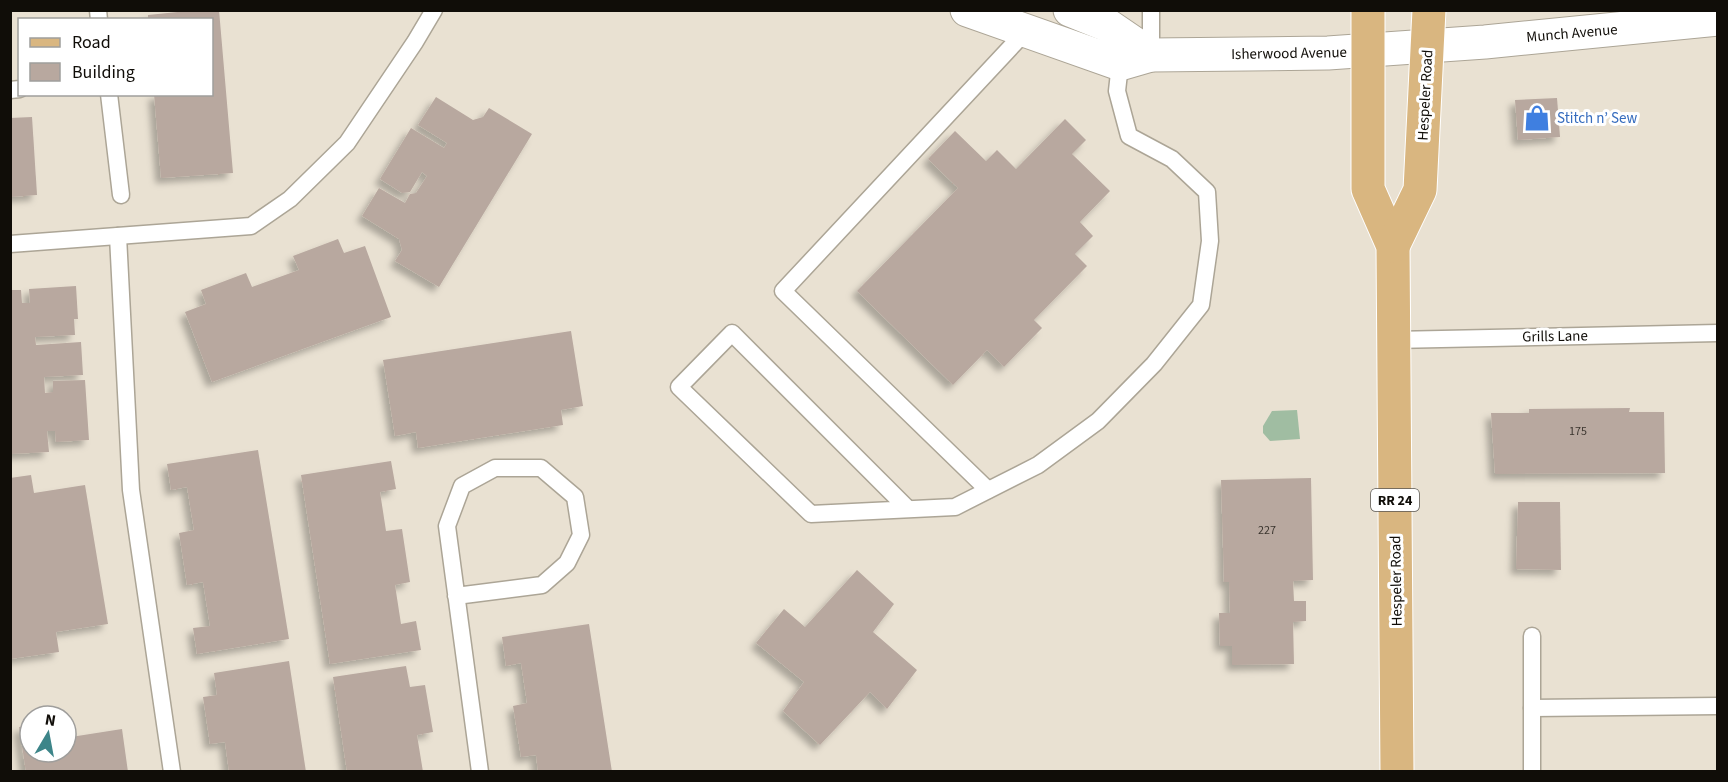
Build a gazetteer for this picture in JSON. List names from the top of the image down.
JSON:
{
  "streets": {
    "main road": ["Hespeler Road", "RR 24"],
    "street": ["Munch Avenue", "Isherwood Avenue"],
    "lane": ["Grills Lane"]
  },
  "crossings": [
    ["Munch Avenue", "Isherwood Avenue"],
    ["Munch Avenue", "Hespeler Road"],
    ["Isherwood Avenue", "Hespeler Road"],
    ["Hespeler Road", "Grills Lane"]
  ],
  "places": {
    "shop": ["Stitch n’ Sew"]
  },
  "house_numbers": ["175", "227"],
  "legend": ["Road", "Building"],
  "north": "top"
}
